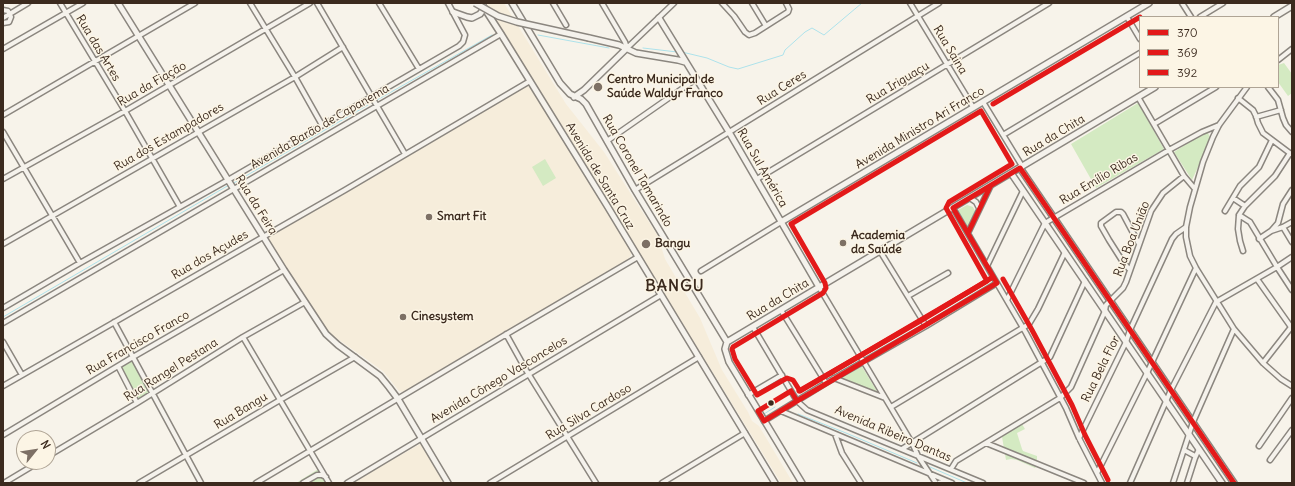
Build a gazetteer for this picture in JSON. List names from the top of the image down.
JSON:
{
  "streets": {
    "main road": [
      "Avenida Ministro Ari Franco",
      "Rua da Chita",
      "Rua Sul América",
      "Rua Coronel Tamarindo",
      "Avenida de Santa Cruz",
      "Rua da Feira"
    ],
    "street": [
      "Rua das Artes",
      "Rua Saina",
      "Rua Iriguaçu",
      "Rua da Fiação",
      "Rua Ceres",
      "Avenida Barão de Capanema",
      "Rua dos Estampadores",
      "Rua Emílio Ribas",
      "Rua Boa União",
      "Rua dos Açudes",
      "Rua Francisco Franco",
      "Rua Bela Flor",
      "Rua Rangel Pestana",
      "Avenida Cônego Vasconcelos",
      "Rua Bangu",
      "Rua Silva Cardoso",
      "Avenida Ribeiro Dantas"
    ]
  },
  "crossings": [
    ["Rua das Artes", "Rua da Fiação"],
    ["Rua das Artes", "Avenida Barão de Capanema"],
    ["Rua das Artes", "Rua dos Estampadores"],
    ["Rua Saina", "Rua Iriguaçu"],
    ["Rua Saina", "Rua Ceres"],
    ["Rua Saina", "Avenida Ministro Ari Franco"],
    ["Rua Iriguaçu", "Rua Sul América"],
    ["Rua da Fiação", "Rua da Feira"],
    ["Rua Ceres", "Rua Sul América"],
    ["Rua Ceres", "Rua Coronel Tamarindo"],
    ["Avenida Barão de Capanema", "Avenida de Santa Cruz"],
    ["Avenida Barão de Capanema", "Rua da Feira"],
    ["Avenida Ministro Ari Franco", "Rua Sul América"],
    ["Rua da Chita", "Rua Sul América"],
    ["Rua da Chita", "Rua Coronel Tamarindo"],
    ["Rua dos Estampadores", "Rua da Feira"],
    ["Rua Sul América", "Avenida Ribeiro Dantas"],
    ["Avenida de Santa Cruz", "Rua dos Açudes"],
    ["Avenida de Santa Cruz", "Avenida Cônego Vasconcelos"],
    ["Avenida de Santa Cruz", "Rua Silva Cardoso"],
    ["Rua da Feira", "Rua dos Açudes"],
    ["Rua da Feira", "Rua Francisco Franco"],
    ["Rua da Feira", "Rua Rangel Pestana"],
    ["Rua da Feira", "Avenida Cônego Vasconcelos"],
    ["Rua da Feira", "Rua Bangu"],
    ["Rua Boa União", "Avenida Ribeiro Dantas"]
  ],
  "districts": ["BANGU"],
  "places": [
    "Centro Municipal de Saúde Waldyr Franco",
    "Smart Fit",
    "Academia da Saúde",
    "Bangu",
    "Cinesystem"
  ],
  "lines": ["transit line 369", "transit line 370", "transit line 392"],
  "legend": ["370", "369", "392"],
  "north": "top right"
}
